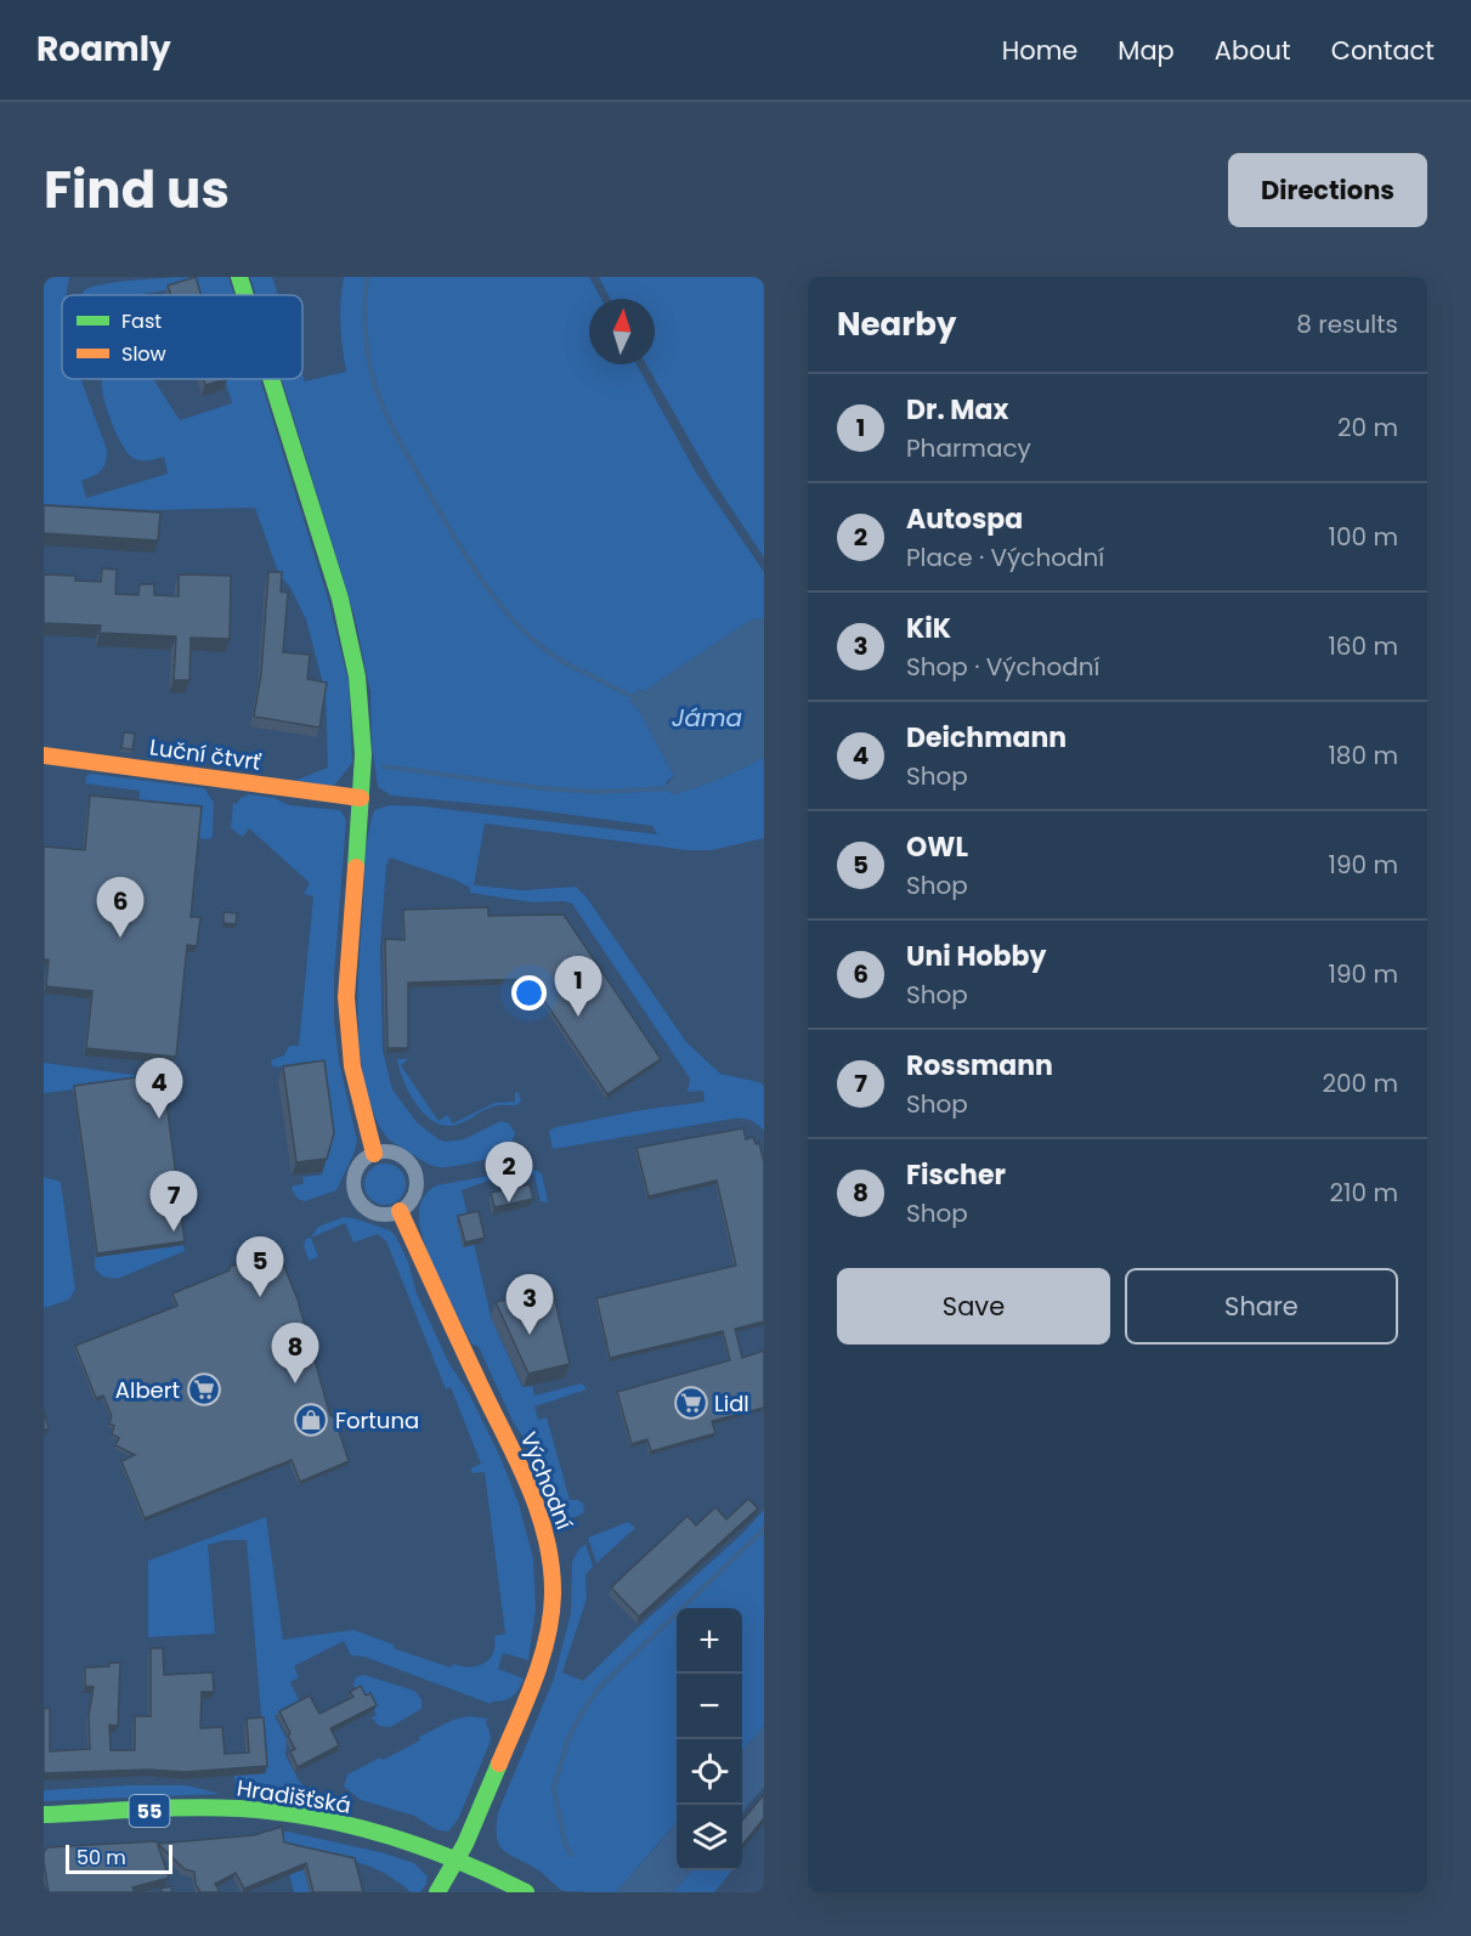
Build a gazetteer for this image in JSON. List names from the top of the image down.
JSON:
{
  "streets": {
    "street": [
      "Luční čtvrť",
      "Východní",
      "Hradišťská",
      "55"
    ]
  },
  "crossings": [
    ["Východní", "Hradišťská"]
  ],
  "water": ["Jáma"],
  "places": {
    "supermarket": ["Albert", "Lidl"],
    "shop": ["Fortuna"]
  },
  "legend": ["Fast", "Slow"],
  "scale_bar": "50 m",
  "north": "top",
  "page": {
    "header": "Roamly",
    "nav": [
      "Home",
      "Map",
      "About",
      "Contact"
    ],
    "title": "Find us",
    "buttons": [
      "Directions",
      ["Save", "Share"]
    ],
    "heading": ["Nearby", "8 results"],
    "list": [
      {
        "mark": "1",
        "name": "Dr. Max",
        "note": "Pharmacy",
        "value": "20 m"
      },
      {
        "mark": "2",
        "name": "Autospa",
        "note": "Place · Východní",
        "value": "100 m"
      },
      {
        "mark": "3",
        "name": "KiK",
        "note": "Shop · Východní",
        "value": "160 m"
      },
      {
        "mark": "4",
        "name": "Deichmann",
        "note": "Shop",
        "value": "180 m"
      },
      {
        "mark": "5",
        "name": "OWL",
        "note": "Shop",
        "value": "190 m"
      },
      {
        "mark": "6",
        "name": "Uni Hobby",
        "note": "Shop",
        "value": "190 m"
      },
      {
        "mark": "7",
        "name": "Rossmann",
        "note": "Shop",
        "value": "200 m"
      },
      {
        "mark": "8",
        "name": "Fischer",
        "note": "Shop",
        "value": "210 m"
      }
    ],
    "pins": [
      "6",
      "1",
      "4",
      "2",
      "7",
      "5",
      "3",
      "8"
    ],
    "map_buttons": ["+", "−"],
    "scale": "50 m"
  }
}
